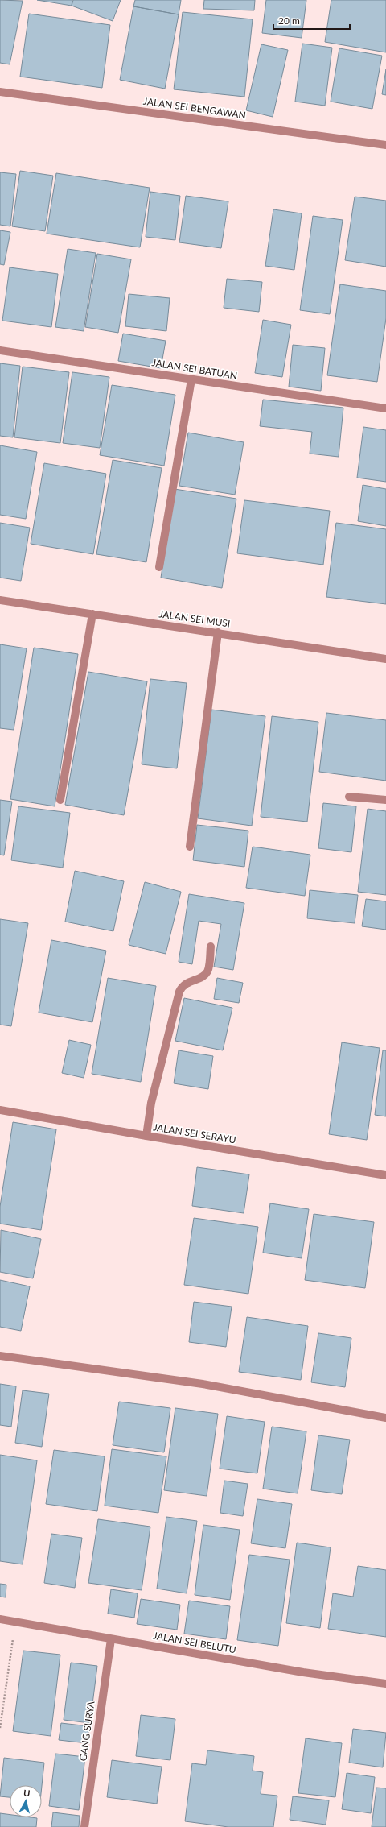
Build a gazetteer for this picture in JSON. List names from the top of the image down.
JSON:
{
  "streets": {
    "street": [
      "JALAN SEI BENGAWAN",
      "JALAN SEI BATUAN",
      "JALAN SEI MUSI",
      "JALAN SEI SERAYU",
      "JALAN SEI BELUTU",
      "GANG SURYA"
    ]
  },
  "crossings": [
    ["JALAN SEI BELUTU", "GANG SURYA"]
  ],
  "scale_bar": "20 m",
  "north": "top"
}
